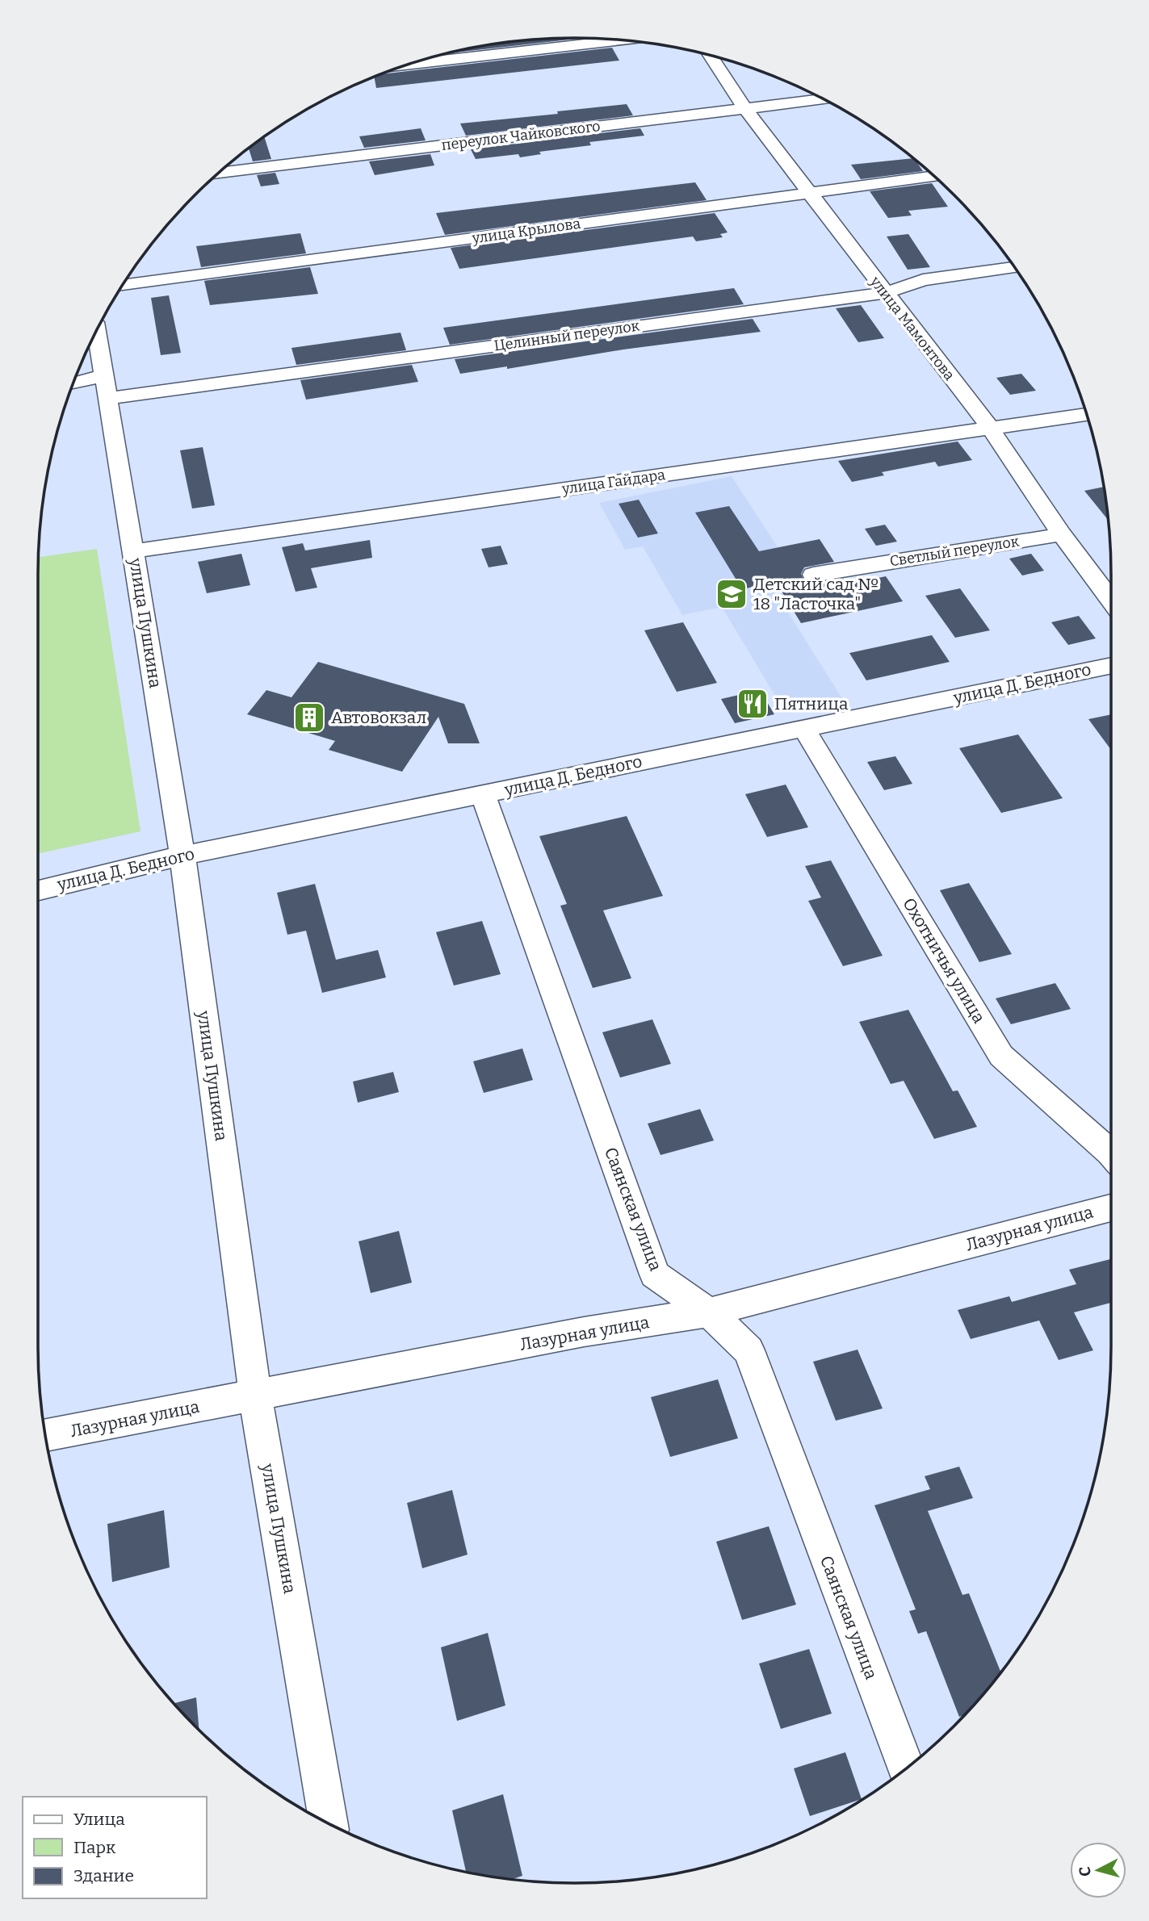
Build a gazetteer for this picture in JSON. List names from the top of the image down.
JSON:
{
  "streets": {
    "street": [
      "переулок Чайковского",
      "улица Крылова",
      "улица Мамонтова",
      "Целинный переулок",
      "улица Гайдара",
      "Светлый переулок",
      "улица Пушкина",
      "улица Д. Бедного",
      "Охотничья улица",
      "Саянская улица",
      "Лазурная улица"
    ]
  },
  "crossings": [
    ["переулок Чайковского", "улица Мамонтова"],
    ["улица Крылова", "улица Мамонтова"],
    ["улица Мамонтова", "Целинный переулок"],
    ["улица Мамонтова", "улица Гайдара"],
    ["улица Мамонтова", "Светлый переулок"],
    ["Целинный переулок", "улица Пушкина"],
    ["улица Гайдара", "улица Пушкина"],
    ["улица Пушкина", "улица Д. Бедного"],
    ["улица Пушкина", "Лазурная улица"],
    ["улица Д. Бедного", "Охотничья улица"],
    ["улица Д. Бедного", "Саянская улица"],
    ["Саянская улица", "Лазурная улица"]
  ],
  "places": {
    "school or university": ["Детский сад № 18 \"Ласточка\""],
    "restaurant": ["Пятница"],
    "building": ["Автовокзал"]
  },
  "legend": ["Улица", "Парк", "Здание"],
  "north": "left"
}
